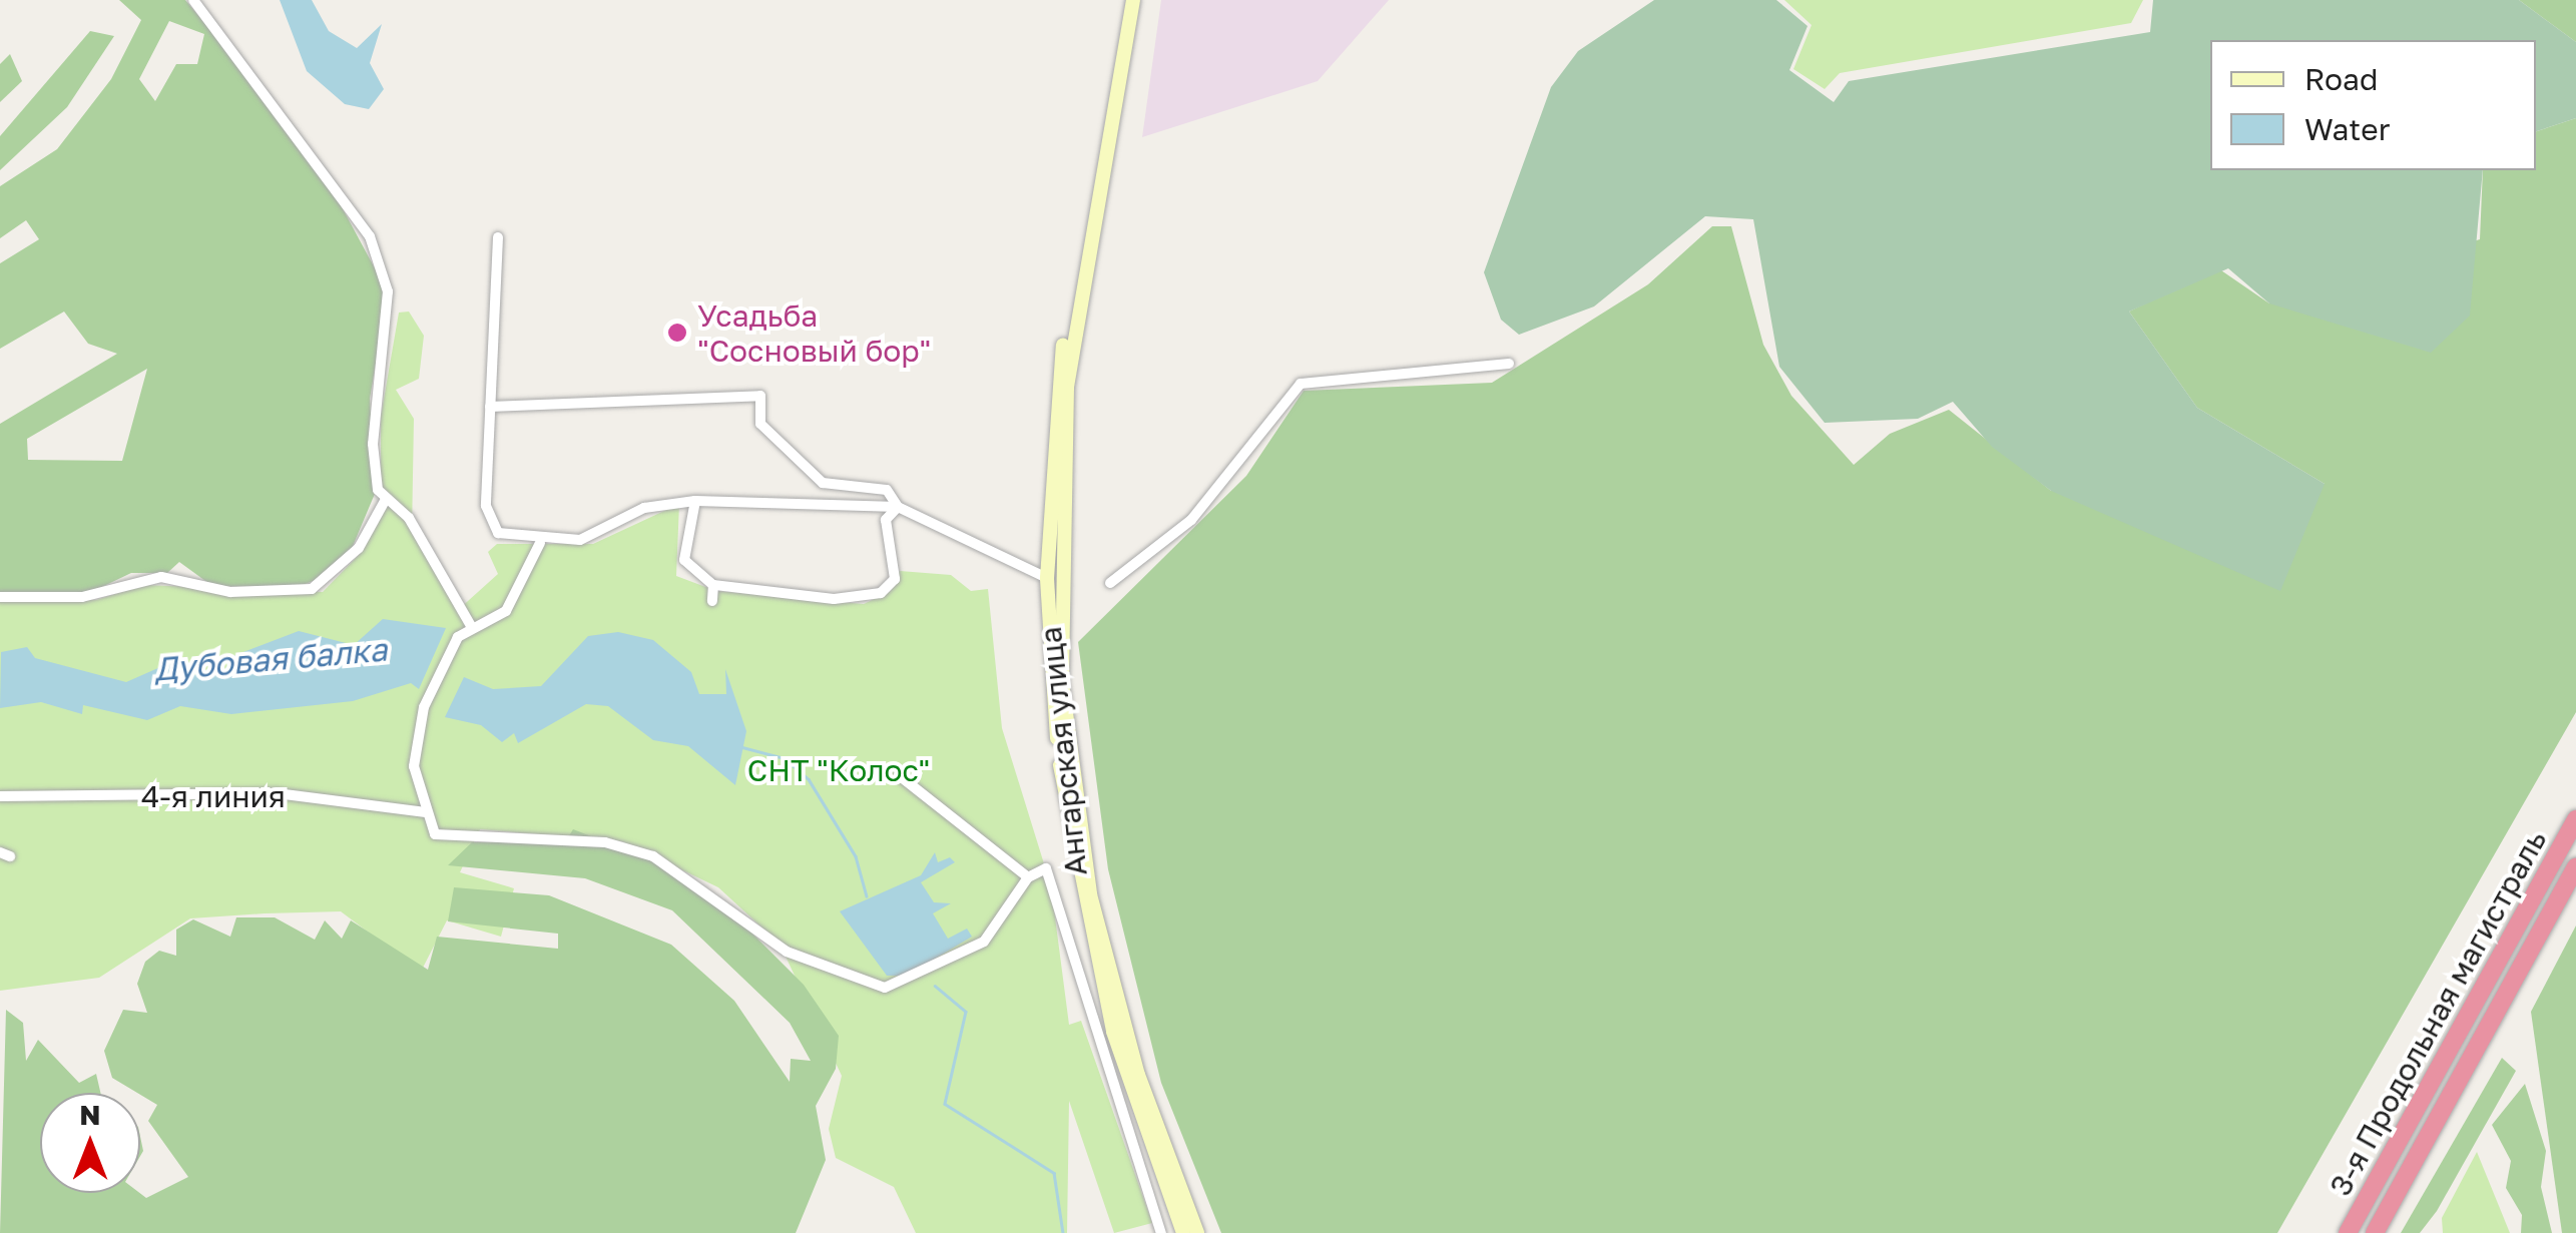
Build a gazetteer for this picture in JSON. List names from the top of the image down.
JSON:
{
  "streets": {
    "highway": ["3-я Продольная магистраль"],
    "main road": ["Ангарская улица"],
    "street": ["4-я линия"]
  },
  "water": ["Дубовая балка"],
  "parks": ["СНТ \"Колос\""],
  "places": ["Усадьба \"Сосновый бор\""],
  "legend": ["Road", "Water"],
  "north": "top"
}
